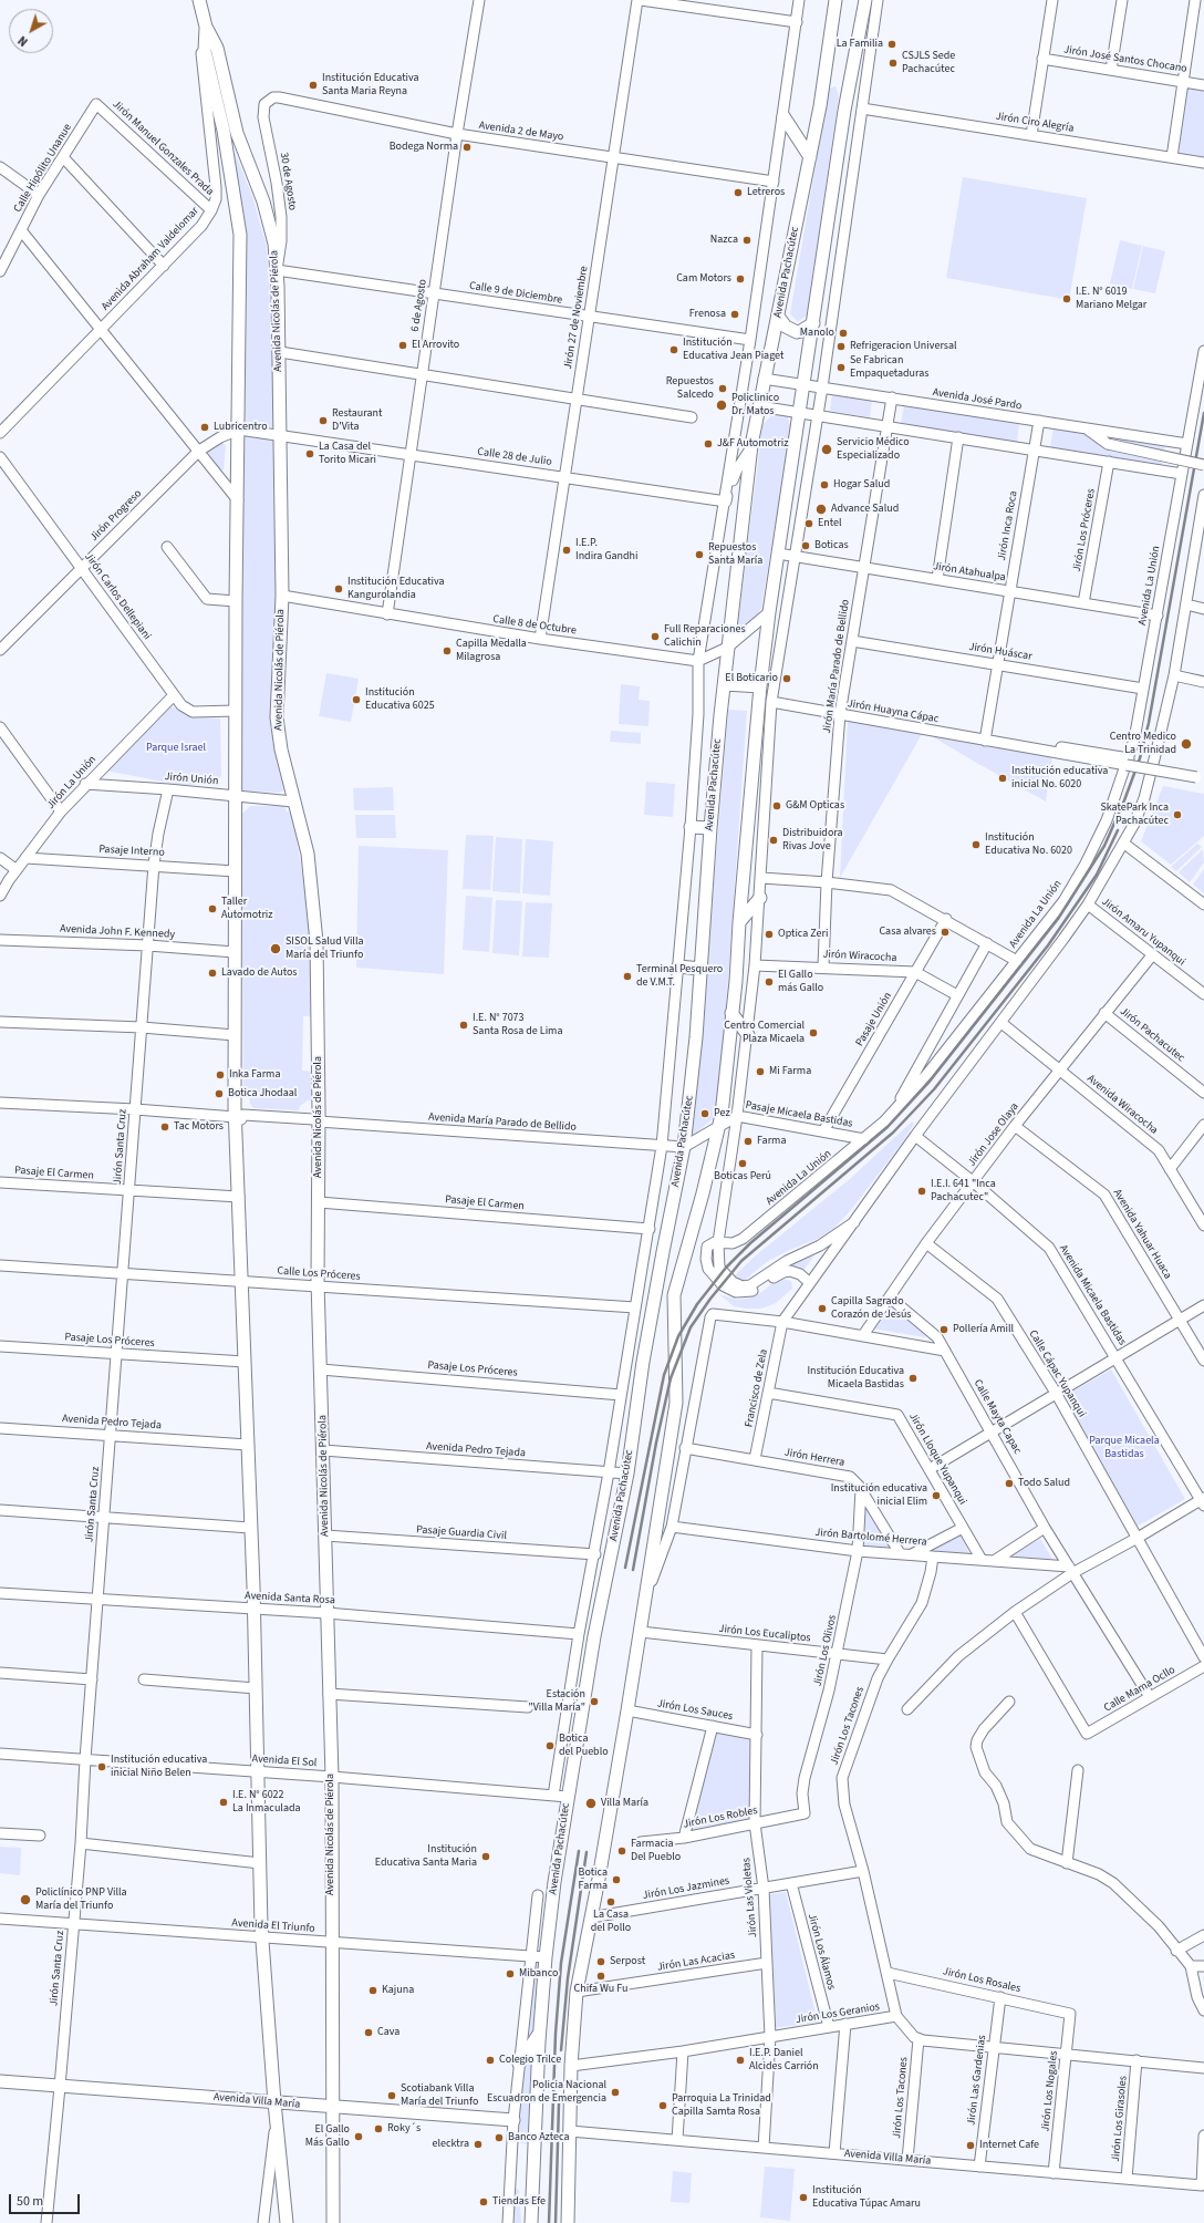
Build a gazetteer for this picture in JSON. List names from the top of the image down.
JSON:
{
  "streets": {
    "main road": ["Avenida Pachacútec", "Avenida Nicolás de Piérola", "Avenida Villa María"],
    "street": [
      "Jirón José Santos Chocano",
      "Jirón Ciro Alegría",
      "Avenida 2 de Mayo",
      "Jirón Manuel Gonzales Prada",
      "Calle Hipólito Unanue",
      "30 de Agosto",
      "Avenida Abraham Valdelomar",
      "Calle 9 de Diciembre",
      "6 de Agosto",
      "Jirón 27 de Noviembre",
      "Avenida José Pardo",
      "Calle 28 de Julio",
      "Jirón Progreso",
      "Jirón Inca Roca",
      "Jirón Los Próceres",
      "Jirón Atahualpa",
      "Avenida La Unión",
      "Jirón Carlos Dellepiani",
      "Calle 8 de Octubre",
      "Jirón Huáscar",
      "Jirón María Parado de Bellido",
      "Jirón Huayna Cápac",
      "Jirón Unión",
      "Jirón La Unión",
      "Pasaje Interno",
      "Avenida John F. Kennedy",
      "Jirón Amaru Yupanqui",
      "Jirón Wiracocha",
      "Pasaje Unión",
      "Jirón Pachacutec",
      "Avenida Wiracocha",
      "Pasaje Micaela Bastidas",
      "Avenida María Parado de Bellido",
      "Jirón Jose Olaya",
      "Jirón Santa Cruz",
      "Pasaje El Carmen",
      "Avenida Yahuar Huaca",
      "Calle Los Próceres",
      "Avenida Micaela Bastidas",
      "Pasaje Los Próceres",
      "Calle Cápac Yupanqui",
      "Francisco de Zela",
      "Calle Mayta Capac",
      "Avenida Pedro Tejada",
      "Jirón Herrera",
      "Jirón Lloque Yupanqui",
      "Pasaje Guardia Civil",
      "Jirón Bartolomé Herrera",
      "Avenida Santa Rosa",
      "Jirón Los Eucaliptos",
      "Jirón Los Olivos",
      "Calle Mama Ocllo",
      "Jirón Los Sauces",
      "Jirón Los Tacones",
      "Avenida El Sol",
      "Jirón Los Robles",
      "Jirón Los Jazmines",
      "Jirón Las Violetas",
      "Avenida El Triunfo",
      "Jirón Los Álamos",
      "Jirón Las Acacias",
      "Jirón Los Rosales",
      "Jirón Los Geranios",
      "Jirón Las Gardenias",
      "Jirón Los Nogales",
      "Jirón Los Girasoles"
    ]
  },
  "crossings": [
    ["Avenida 2 de Mayo", "30 de Agosto"],
    ["Avenida 2 de Mayo", "Avenida Pachacútec"],
    ["Avenida 2 de Mayo", "6 de Agosto"],
    ["Avenida 2 de Mayo", "Jirón 27 de Noviembre"],
    ["Jirón Manuel Gonzales Prada", "Calle Hipólito Unanue"],
    ["Jirón Manuel Gonzales Prada", "Avenida Abraham Valdelomar"],
    ["30 de Agosto", "Calle 9 de Diciembre"],
    ["30 de Agosto", "Avenida Nicolás de Piérola"],
    ["Avenida Abraham Valdelomar", "Avenida Nicolás de Piérola"],
    ["Avenida Pachacútec", "Calle 9 de Diciembre"],
    ["Avenida Pachacútec", "Avenida José Pardo"],
    ["Avenida Pachacútec", "Calle 28 de Julio"],
    ["Avenida Pachacútec", "Calle 8 de Octubre"],
    ["Avenida Pachacútec", "Pasaje Micaela Bastidas"],
    ["Avenida Pachacútec", "Avenida María Parado de Bellido"],
    ["Avenida Pachacútec", "Pasaje El Carmen"],
    ["Avenida Pachacútec", "Calle Los Próceres"],
    ["Avenida Pachacútec", "Pasaje Los Próceres"],
    ["Avenida Pachacútec", "Avenida Pedro Tejada"],
    ["Avenida Pachacútec", "Pasaje Guardia Civil"],
    ["Avenida Pachacútec", "Avenida Santa Rosa"],
    ["Avenida Pachacútec", "Avenida El Sol"],
    ["Avenida Pachacútec", "Avenida El Triunfo"],
    ["Avenida Pachacútec", "Avenida Villa María"],
    ["Calle 9 de Diciembre", "6 de Agosto"],
    ["Calle 9 de Diciembre", "Avenida Nicolás de Piérola"],
    ["Calle 9 de Diciembre", "Jirón 27 de Noviembre"],
    ["6 de Agosto", "Calle 28 de Julio"],
    ["6 de Agosto", "Calle 8 de Octubre"],
    ["Avenida Nicolás de Piérola", "Calle 28 de Julio"],
    ["Avenida Nicolás de Piérola", "Jirón Progreso"],
    ["Avenida Nicolás de Piérola", "Jirón Carlos Dellepiani"],
    ["Avenida Nicolás de Piérola", "Calle 8 de Octubre"],
    ["Avenida Nicolás de Piérola", "Jirón Unión"],
    ["Avenida Nicolás de Piérola", "Pasaje Interno"],
    ["Avenida Nicolás de Piérola", "Avenida John F. Kennedy"],
    ["Avenida Nicolás de Piérola", "Avenida María Parado de Bellido"],
    ["Avenida Nicolás de Piérola", "Pasaje El Carmen"],
    ["Avenida Nicolás de Piérola", "Calle Los Próceres"],
    ["Avenida Nicolás de Piérola", "Pasaje Los Próceres"],
    ["Avenida Nicolás de Piérola", "Avenida Pedro Tejada"],
    ["Avenida Nicolás de Piérola", "Pasaje Guardia Civil"],
    ["Avenida Nicolás de Piérola", "Avenida Santa Rosa"],
    ["Avenida Nicolás de Piérola", "Avenida El Sol"],
    ["Avenida Nicolás de Piérola", "Avenida El Triunfo"],
    ["Avenida Nicolás de Piérola", "Avenida Villa María"],
    ["Jirón 27 de Noviembre", "Calle 28 de Julio"],
    ["Jirón 27 de Noviembre", "Calle 8 de Octubre"],
    ["Avenida José Pardo", "Jirón Inca Roca"],
    ["Avenida José Pardo", "Avenida La Unión"],
    ["Avenida José Pardo", "Jirón María Parado de Bellido"],
    ["Calle 28 de Julio", "Jirón Progreso"],
    ["Jirón Progreso", "Jirón Carlos Dellepiani"],
    ["Jirón Inca Roca", "Jirón Atahualpa"],
    ["Jirón Inca Roca", "Jirón Huáscar"],
    ["Jirón Inca Roca", "Jirón Huayna Cápac"],
    ["Jirón Los Próceres", "Jirón Atahualpa"],
    ["Jirón Atahualpa", "Avenida La Unión"],
    ["Jirón Atahualpa", "Jirón María Parado de Bellido"],
    ["Avenida La Unión", "Jirón Huáscar"],
    ["Avenida La Unión", "Jirón Huayna Cápac"],
    ["Avenida La Unión", "Pasaje Micaela Bastidas"],
    ["Jirón Carlos Dellepiani", "Jirón La Unión"],
    ["Jirón Huáscar", "Jirón María Parado de Bellido"],
    ["Jirón María Parado de Bellido", "Jirón Huayna Cápac"],
    ["Jirón María Parado de Bellido", "Jirón Wiracocha"],
    ["Jirón Unión", "Jirón La Unión"],
    ["Jirón Unión", "Jirón Santa Cruz"],
    ["Jirón La Unión", "Pasaje Interno"],
    ["Pasaje Interno", "Jirón Santa Cruz"],
    ["Avenida John F. Kennedy", "Jirón Santa Cruz"],
    ["Jirón Amaru Yupanqui", "Jirón Jose Olaya"],
    ["Jirón Wiracocha", "Pasaje Unión"],
    ["Pasaje Unión", "Pasaje Micaela Bastidas"],
    ["Jirón Pachacutec", "Jirón Jose Olaya"],
    ["Avenida Wiracocha", "Jirón Jose Olaya"],
    ["Pasaje Micaela Bastidas", "Avenida María Parado de Bellido"],
    ["Avenida María Parado de Bellido", "Jirón Santa Cruz"],
    ["Jirón Jose Olaya", "Avenida Yahuar Huaca"],
    ["Jirón Jose Olaya", "Avenida Micaela Bastidas"],
    ["Jirón Jose Olaya", "Calle Cápac Yupanqui"],
    ["Jirón Jose Olaya", "Calle Mayta Capac"],
    ["Jirón Santa Cruz", "Pasaje El Carmen"],
    ["Jirón Santa Cruz", "Calle Los Próceres"],
    ["Jirón Santa Cruz", "Pasaje Los Próceres"],
    ["Jirón Santa Cruz", "Avenida Pedro Tejada"],
    ["Jirón Santa Cruz", "Avenida Santa Rosa"],
    ["Jirón Santa Cruz", "Avenida El Sol"],
    ["Jirón Santa Cruz", "Avenida El Triunfo"],
    ["Jirón Santa Cruz", "Avenida Villa María"],
    ["Francisco de Zela", "Jirón Herrera"],
    ["Francisco de Zela", "Jirón Lloque Yupanqui"],
    ["Calle Mayta Capac", "Jirón Bartolomé Herrera"],
    ["Calle Mayta Capac", "Calle Mama Ocllo"],
    ["Jirón Herrera", "Jirón Bartolomé Herrera"],
    ["Jirón Herrera", "Jirón Los Olivos"],
    ["Jirón Lloque Yupanqui", "Jirón Bartolomé Herrera"],
    ["Jirón Bartolomé Herrera", "Jirón Los Olivos"],
    ["Jirón Bartolomé Herrera", "Jirón Los Tacones"],
    ["Jirón Los Eucaliptos", "Jirón Los Olivos"],
    ["Jirón Los Eucaliptos", "Jirón Los Tacones"],
    ["Jirón Los Eucaliptos", "Jirón Las Violetas"],
    ["Jirón Los Olivos", "Jirón Los Robles"],
    ["Jirón Los Sauces", "Jirón Las Violetas"],
    ["Jirón Los Tacones", "Jirón Los Jazmines"],
    ["Jirón Los Tacones", "Jirón Los Rosales"],
    ["Jirón Los Tacones", "Jirón Los Geranios"],
    ["Jirón Los Tacones", "Avenida Villa María"],
    ["Jirón Los Robles", "Jirón Las Violetas"],
    ["Jirón Los Jazmines", "Jirón Las Violetas"],
    ["Jirón Los Jazmines", "Jirón Los Álamos"],
    ["Jirón Las Violetas", "Jirón Las Acacias"],
    ["Jirón Las Violetas", "Jirón Los Geranios"],
    ["Jirón Las Violetas", "Avenida Villa María"],
    ["Jirón Los Álamos", "Jirón Los Geranios"],
    ["Jirón Los Rosales", "Jirón Las Gardenias"],
    ["Jirón Los Rosales", "Jirón Los Nogales"],
    ["Jirón Las Gardenias", "Avenida Villa María"],
    ["Jirón Los Nogales", "Avenida Villa María"],
    ["Avenida Villa María", "Jirón Los Girasoles"]
  ],
  "parks": ["Parque Israel", "Parque Micaela Bastidas"],
  "places": [
    "La Familia",
    "CSJLS Sede Pachacútec",
    "Institución Educativa Santa Maria Reyna",
    "Bodega Norma",
    "Letreros",
    "Nazca",
    "Cam Motors",
    "I.E. N° 6019 Mariano Melgar",
    "Frenosa",
    "Manolo",
    "El Arrovito",
    "Refrigeracion Universal",
    "Institución Educativa Jean Piaget",
    "Se Fabrican Empaquetaduras",
    "Repuestos Salcedo",
    "Policlinico Dr. Matos",
    "Restaurant D'Vita",
    "Lubricentro",
    "J&F Automotriz",
    "Servicio Médico Especializado",
    "La Casa del Torito Micari",
    "Hogar Salud",
    "Advance Salud",
    "Entel",
    "Boticas",
    "I.E.P. Indira Gandhi",
    "Repuestos Santa María",
    "Institución Educativa Kangurolandia",
    "Full Reparaciones Calichin",
    "Capilla Medalla Milagrosa",
    "El Boticario",
    "Institución Educativa 6025",
    "Centro Medico La Trinidad",
    "Institución educativa inicial No. 6020",
    "G&M Opticas",
    "SkatePark Inca Pachacútec",
    "Distribuidora Rivas Jove",
    "Institución Educativa No. 6020",
    "Taller Automotriz",
    "Casa alvares",
    "Optica Zeri",
    "SISOL Salud Villa María del Triunfo",
    "Lavado de Autos",
    "Terminal Pesquero de V.M.T.",
    "El Gallo más Gallo",
    "I.E. N° 7073 Santa Rosa de Lima",
    "Centro Comercial Plaza Micaela",
    "Mi Farma",
    "Inka Farma",
    "Botica Jhodaal",
    "Pez",
    "Tac Motors",
    "Farma",
    "Boticas Perú",
    "I.E.I. 641 \"Inca Pachacutec\"",
    "Capilla Sagrado Corazón de Jesús",
    "Pollería Amill",
    "Institución Educativa Micaela Bastidas",
    "Todo Salud",
    "Institución educativa inicial Elim",
    "Estación \"Villa María\"",
    "Botica del Pueblo",
    "Institución educativa inicial Niño Belen",
    "I.E. N° 6022 La Inmaculada",
    "Villa María",
    "Farmacia Del Pueblo",
    "Institución Educativa Santa Maria",
    "Botica Farma",
    "Policlínico PNP Villa María del Triunfo",
    "La Casa del Pollo",
    "Serpost",
    "Mibanco",
    "Chifa Wu Fu",
    "Kajuna",
    "Cava",
    "Colegio Trilce",
    "I.E.P. Daniel Alcides Carrión",
    "Policia Nacional Escuadron de Emergencia",
    "Scotiabank Villa María del Triunfo",
    "Parroquia La Trinidad Capilla Samta Rosa",
    "Roky´s",
    "El Gallo Más Gallo",
    "Banco Azteca",
    "elecktra",
    "Internet Cafe",
    "Institución Educativa Túpac Amaru",
    "Tiendas Efe"
  ],
  "scale_bar": "50 m",
  "north": "bottom left"
}
